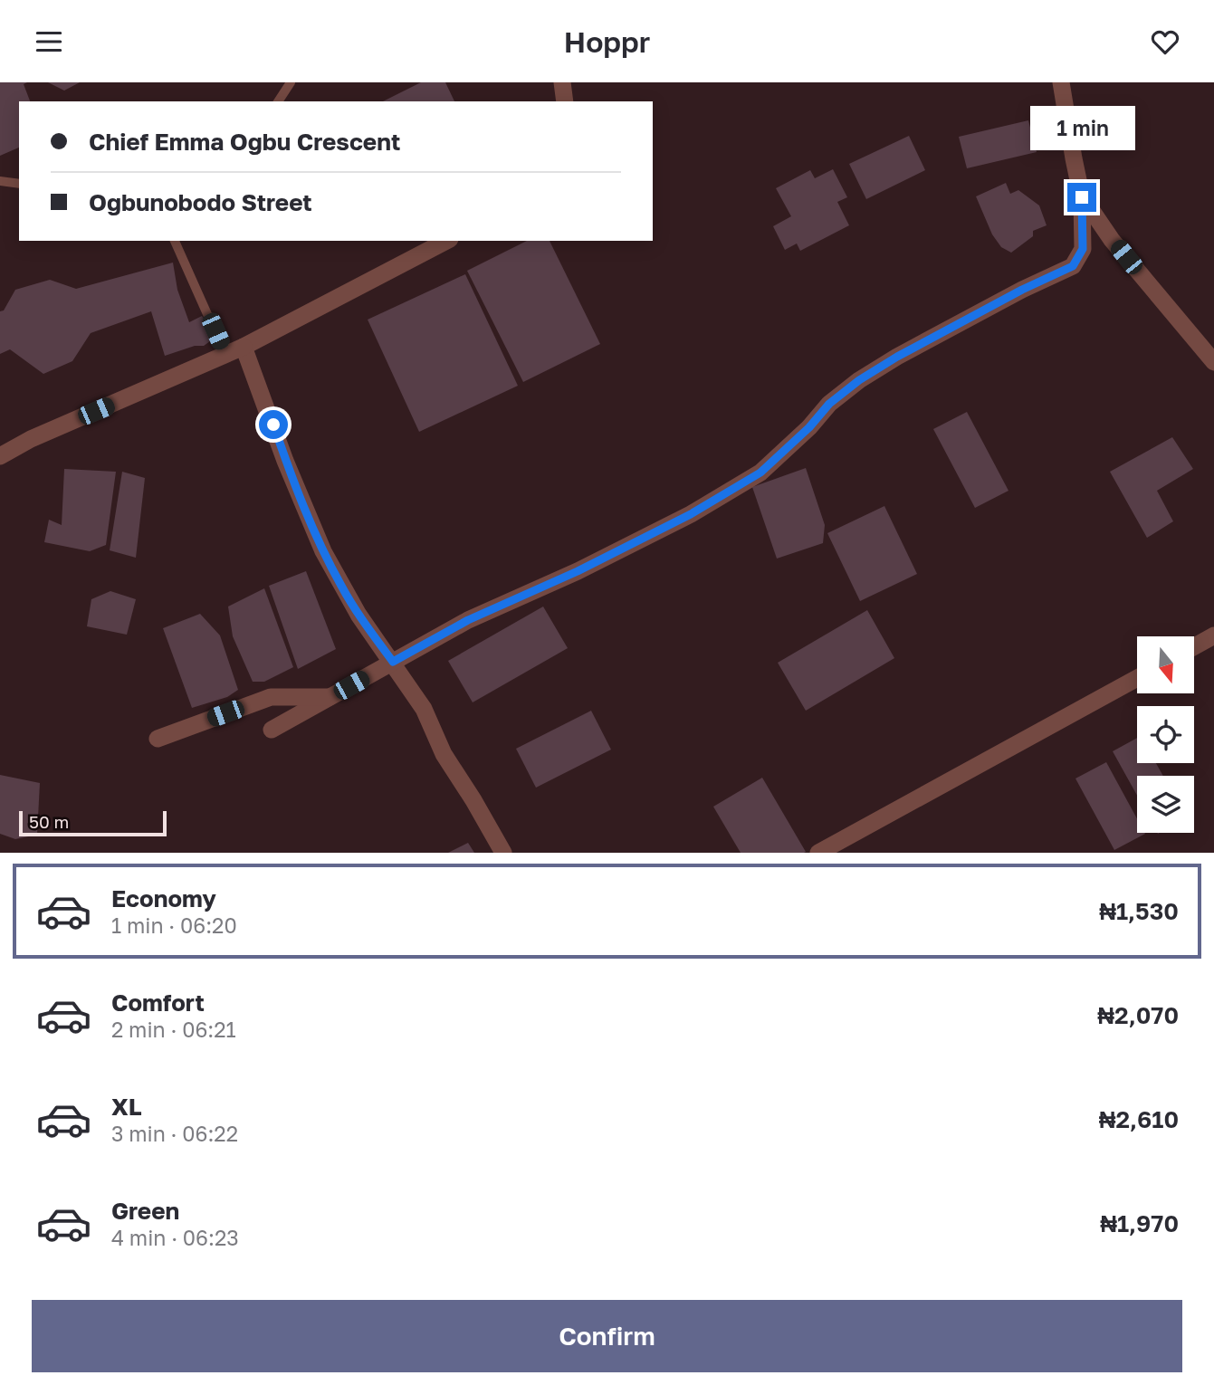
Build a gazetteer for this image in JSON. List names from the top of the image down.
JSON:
{
  "scale_bar": "50 m",
  "north": "bottom",
  "page": {
    "header": "Hoppr",
    "banner": ["Chief Emma Ogbu Crescent", "Ogbunobodo Street"],
    "bubble": "1 min",
    "scale": "50 m",
    "list": [
      {
        "name": "Economy",
        "note": "1 min · 06:20",
        "value": "₦1,530"
      },
      {
        "name": "Comfort",
        "note": "2 min · 06:21",
        "value": "₦2,070"
      },
      {
        "name": "XL",
        "note": "3 min · 06:22",
        "value": "₦2,610"
      },
      {
        "name": "Green",
        "note": "4 min · 06:23",
        "value": "₦1,970"
      }
    ],
    "buttons": "Confirm"
  }
}
